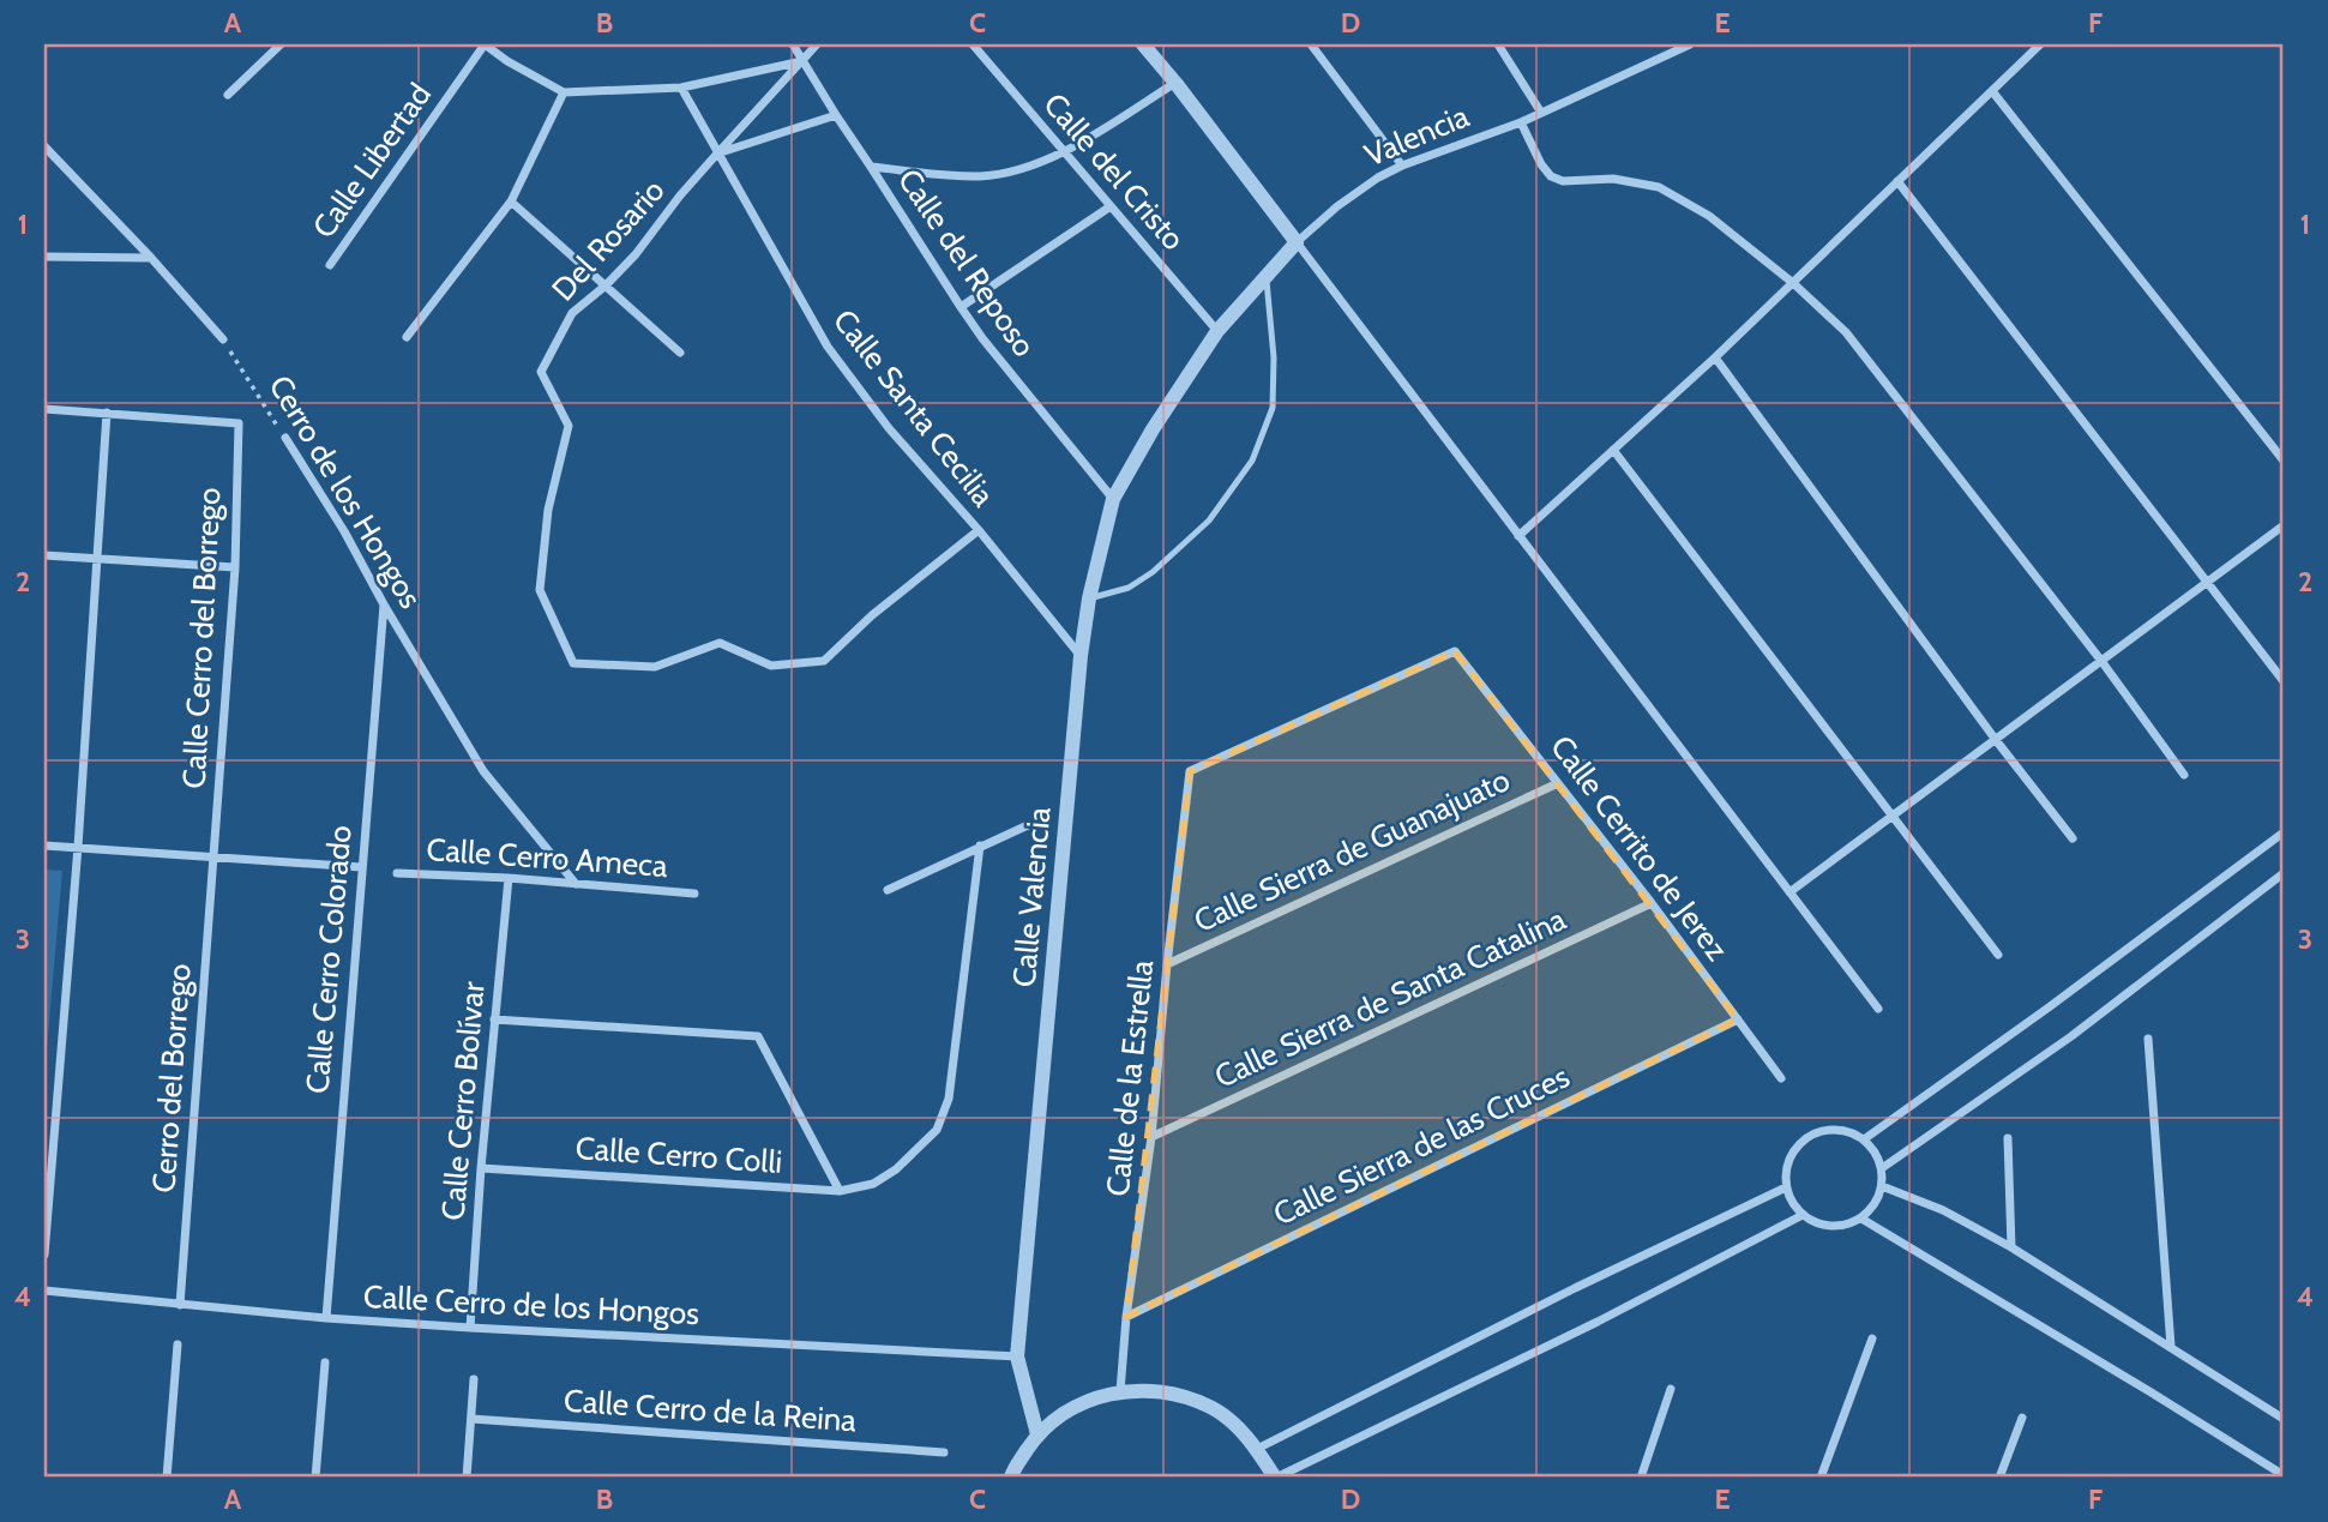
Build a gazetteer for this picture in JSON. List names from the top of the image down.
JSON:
{
  "streets": {
    "street": [
      "Valencia",
      "Calle Libertad",
      "Calle del Cristo",
      "Del Rosario",
      "Calle del Reposo",
      "Calle Santa Cecilia",
      "Cerro de los Hongos",
      "Calle Cerro del Borrego",
      "Calle Cerrito de Jerez",
      "Calle Sierra de Guanajuato",
      "Calle Cerro Ameca",
      "Calle Valencia",
      "Calle Cerro Colorado",
      "Calle Sierra de Santa Catalina",
      "Cerro del Borrego",
      "Calle de la Estrella",
      "Calle Cerro Bolívar",
      "Calle Sierra de las Cruces",
      "Calle Cerro Colli",
      "Calle Cerro de los Hongos",
      "Calle Cerro de la Reina"
    ]
  },
  "crossings": [
    ["Valencia", "Calle del Cristo"],
    ["Valencia", "Calle Valencia"],
    ["Del Rosario", "Calle del Reposo"],
    ["Del Rosario", "Calle Santa Cecilia"],
    ["Calle del Reposo", "Calle Valencia"],
    ["Calle Santa Cecilia", "Calle Valencia"],
    ["Cerro de los Hongos", "Calle Cerro Ameca"],
    ["Cerro de los Hongos", "Calle Cerro Colorado"],
    ["Calle Cerro del Borrego", "Cerro del Borrego"],
    ["Calle Cerrito de Jerez", "Calle Sierra de Guanajuato"],
    ["Calle Cerrito de Jerez", "Calle Sierra de Santa Catalina"],
    ["Calle Cerrito de Jerez", "Calle de la Estrella"],
    ["Calle Cerrito de Jerez", "Calle Sierra de las Cruces"],
    ["Calle Sierra de Guanajuato", "Calle de la Estrella"],
    ["Calle Cerro Ameca", "Calle Cerro Bolívar"],
    ["Calle Valencia", "Calle Cerro de los Hongos"],
    ["Calle Cerro Colorado", "Calle Cerro de los Hongos"],
    ["Calle Sierra de Santa Catalina", "Calle de la Estrella"],
    ["Cerro del Borrego", "Calle Cerro de los Hongos"],
    ["Calle de la Estrella", "Calle Sierra de las Cruces"],
    ["Calle Cerro Bolívar", "Calle Cerro Colli"],
    ["Calle Cerro Bolívar", "Calle Cerro de los Hongos"]
  ],
  "grid": {
    "columns": [
      "A",
      "B",
      "C",
      "D",
      "E",
      "F"
    ],
    "rows": [
      "1",
      "2",
      "3",
      "4"
    ]
  }
}
